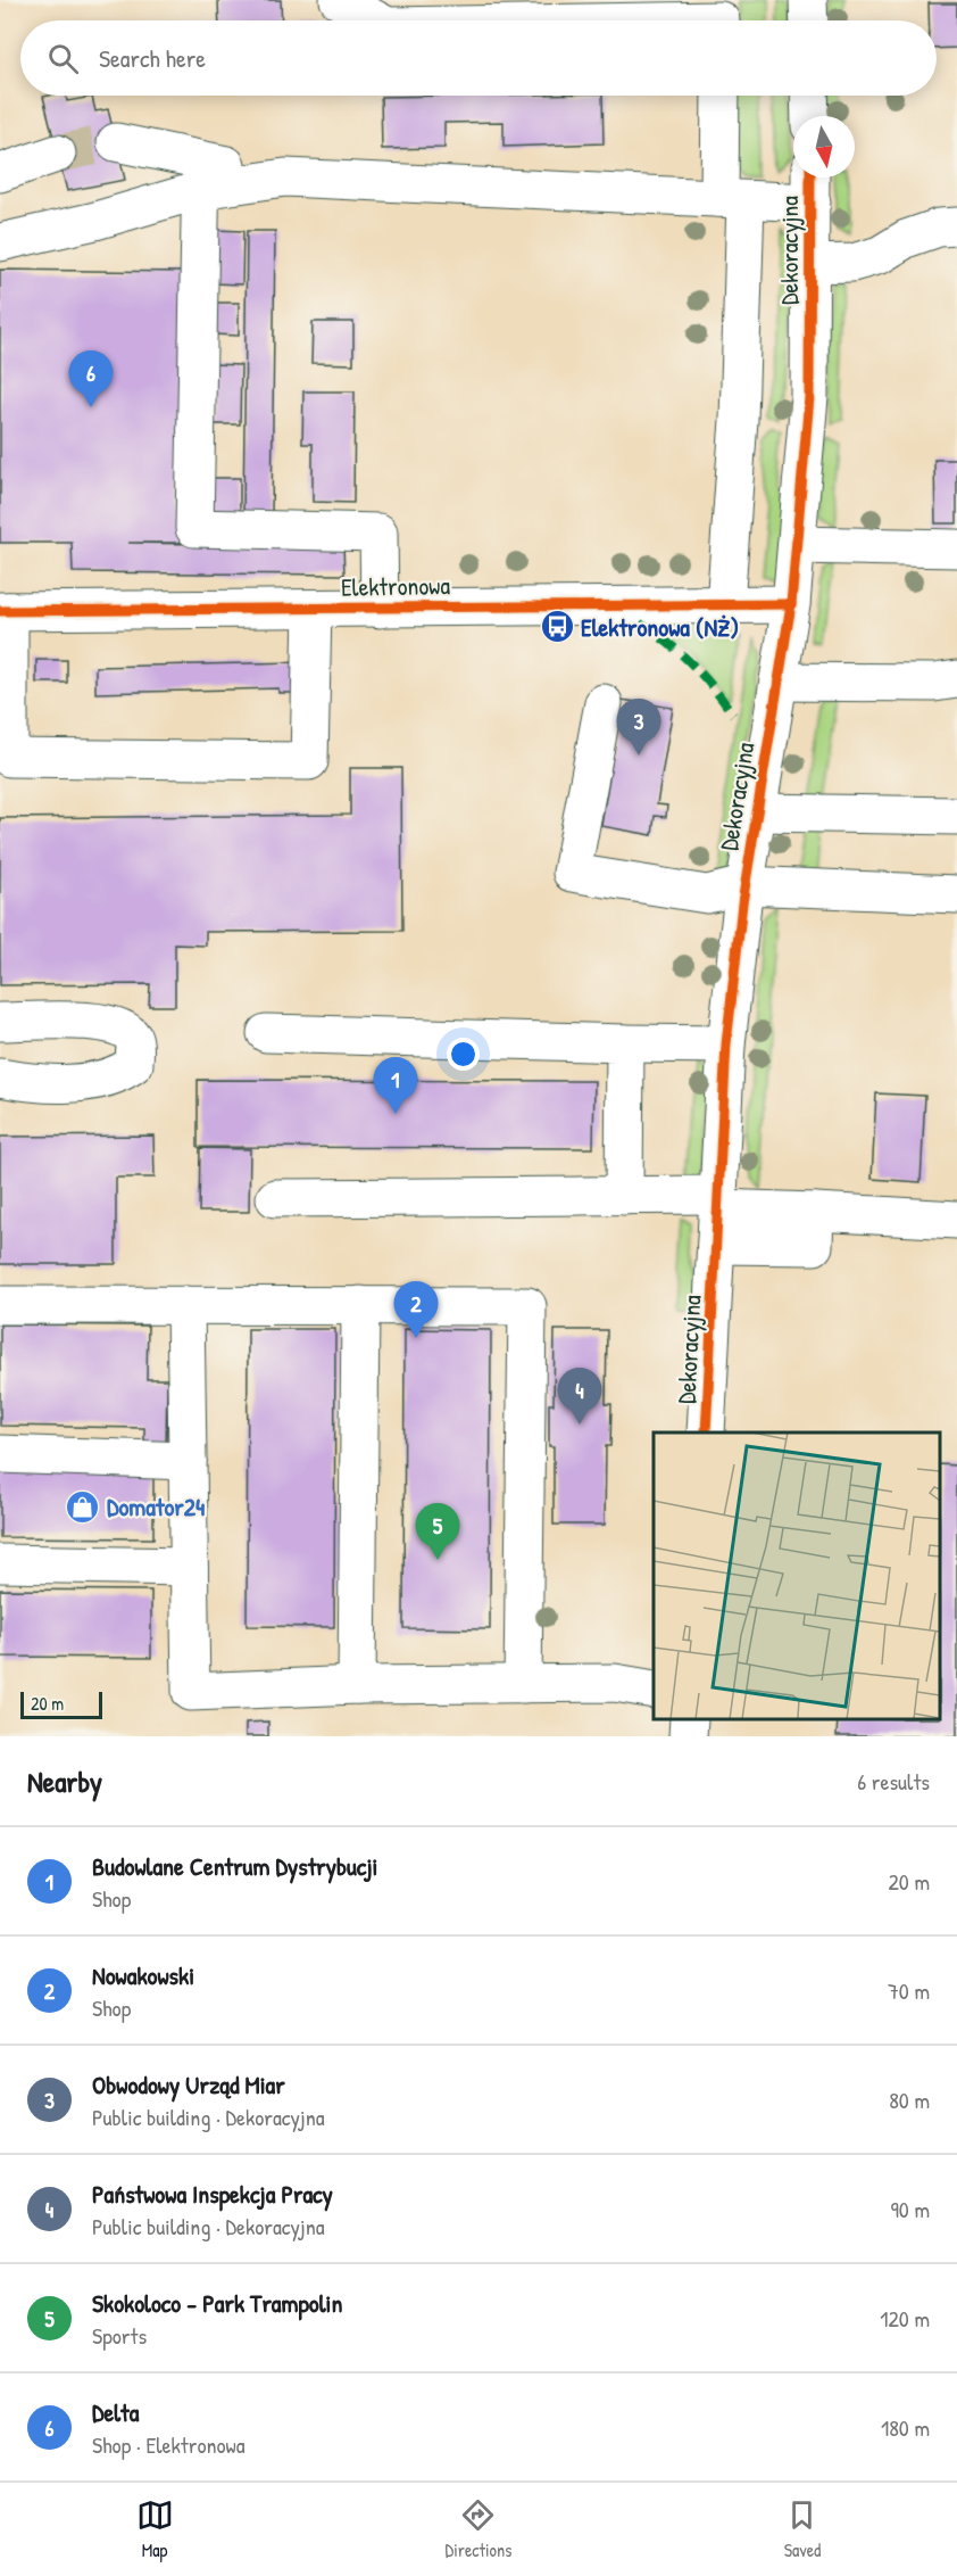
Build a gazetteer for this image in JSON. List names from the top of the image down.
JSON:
{
  "streets": {
    "street": ["Dekoracyjna", "Elektronowa"]
  },
  "crossings": [
    ["Dekoracyjna", "Elektronowa"]
  ],
  "places": {
    "bus stop": ["Elektronowa (NŻ)"],
    "shop": ["Domator24"]
  },
  "scale_bar": "20 m",
  "north": "bottom",
  "page": {
    "search": "Search here",
    "pins": [
      "6",
      "3",
      "1",
      "2",
      "4",
      "5"
    ],
    "scale": "20 m",
    "heading": ["Nearby", "6 results"],
    "list": [
      {
        "mark": "1",
        "name": "Budowlane Centrum Dystrybucji",
        "note": "Shop",
        "value": "20 m"
      },
      {
        "mark": "2",
        "name": "Nowakowski",
        "note": "Shop",
        "value": "70 m"
      },
      {
        "mark": "3",
        "name": "Obwodowy Urząd Miar",
        "note": "Public building · Dekoracyjna",
        "value": "80 m"
      },
      {
        "mark": "4",
        "name": "Państwowa Inspekcja Pracy",
        "note": "Public building · Dekoracyjna",
        "value": "90 m"
      },
      {
        "mark": "5",
        "name": "Skokoloco - Park Trampolin",
        "note": "Sports",
        "value": "120 m"
      },
      {
        "mark": "6",
        "name": "Delta",
        "note": "Shop · Elektronowa",
        "value": "180 m"
      }
    ],
    "nav": ["Map", "Directions", "Saved"]
  }
}
